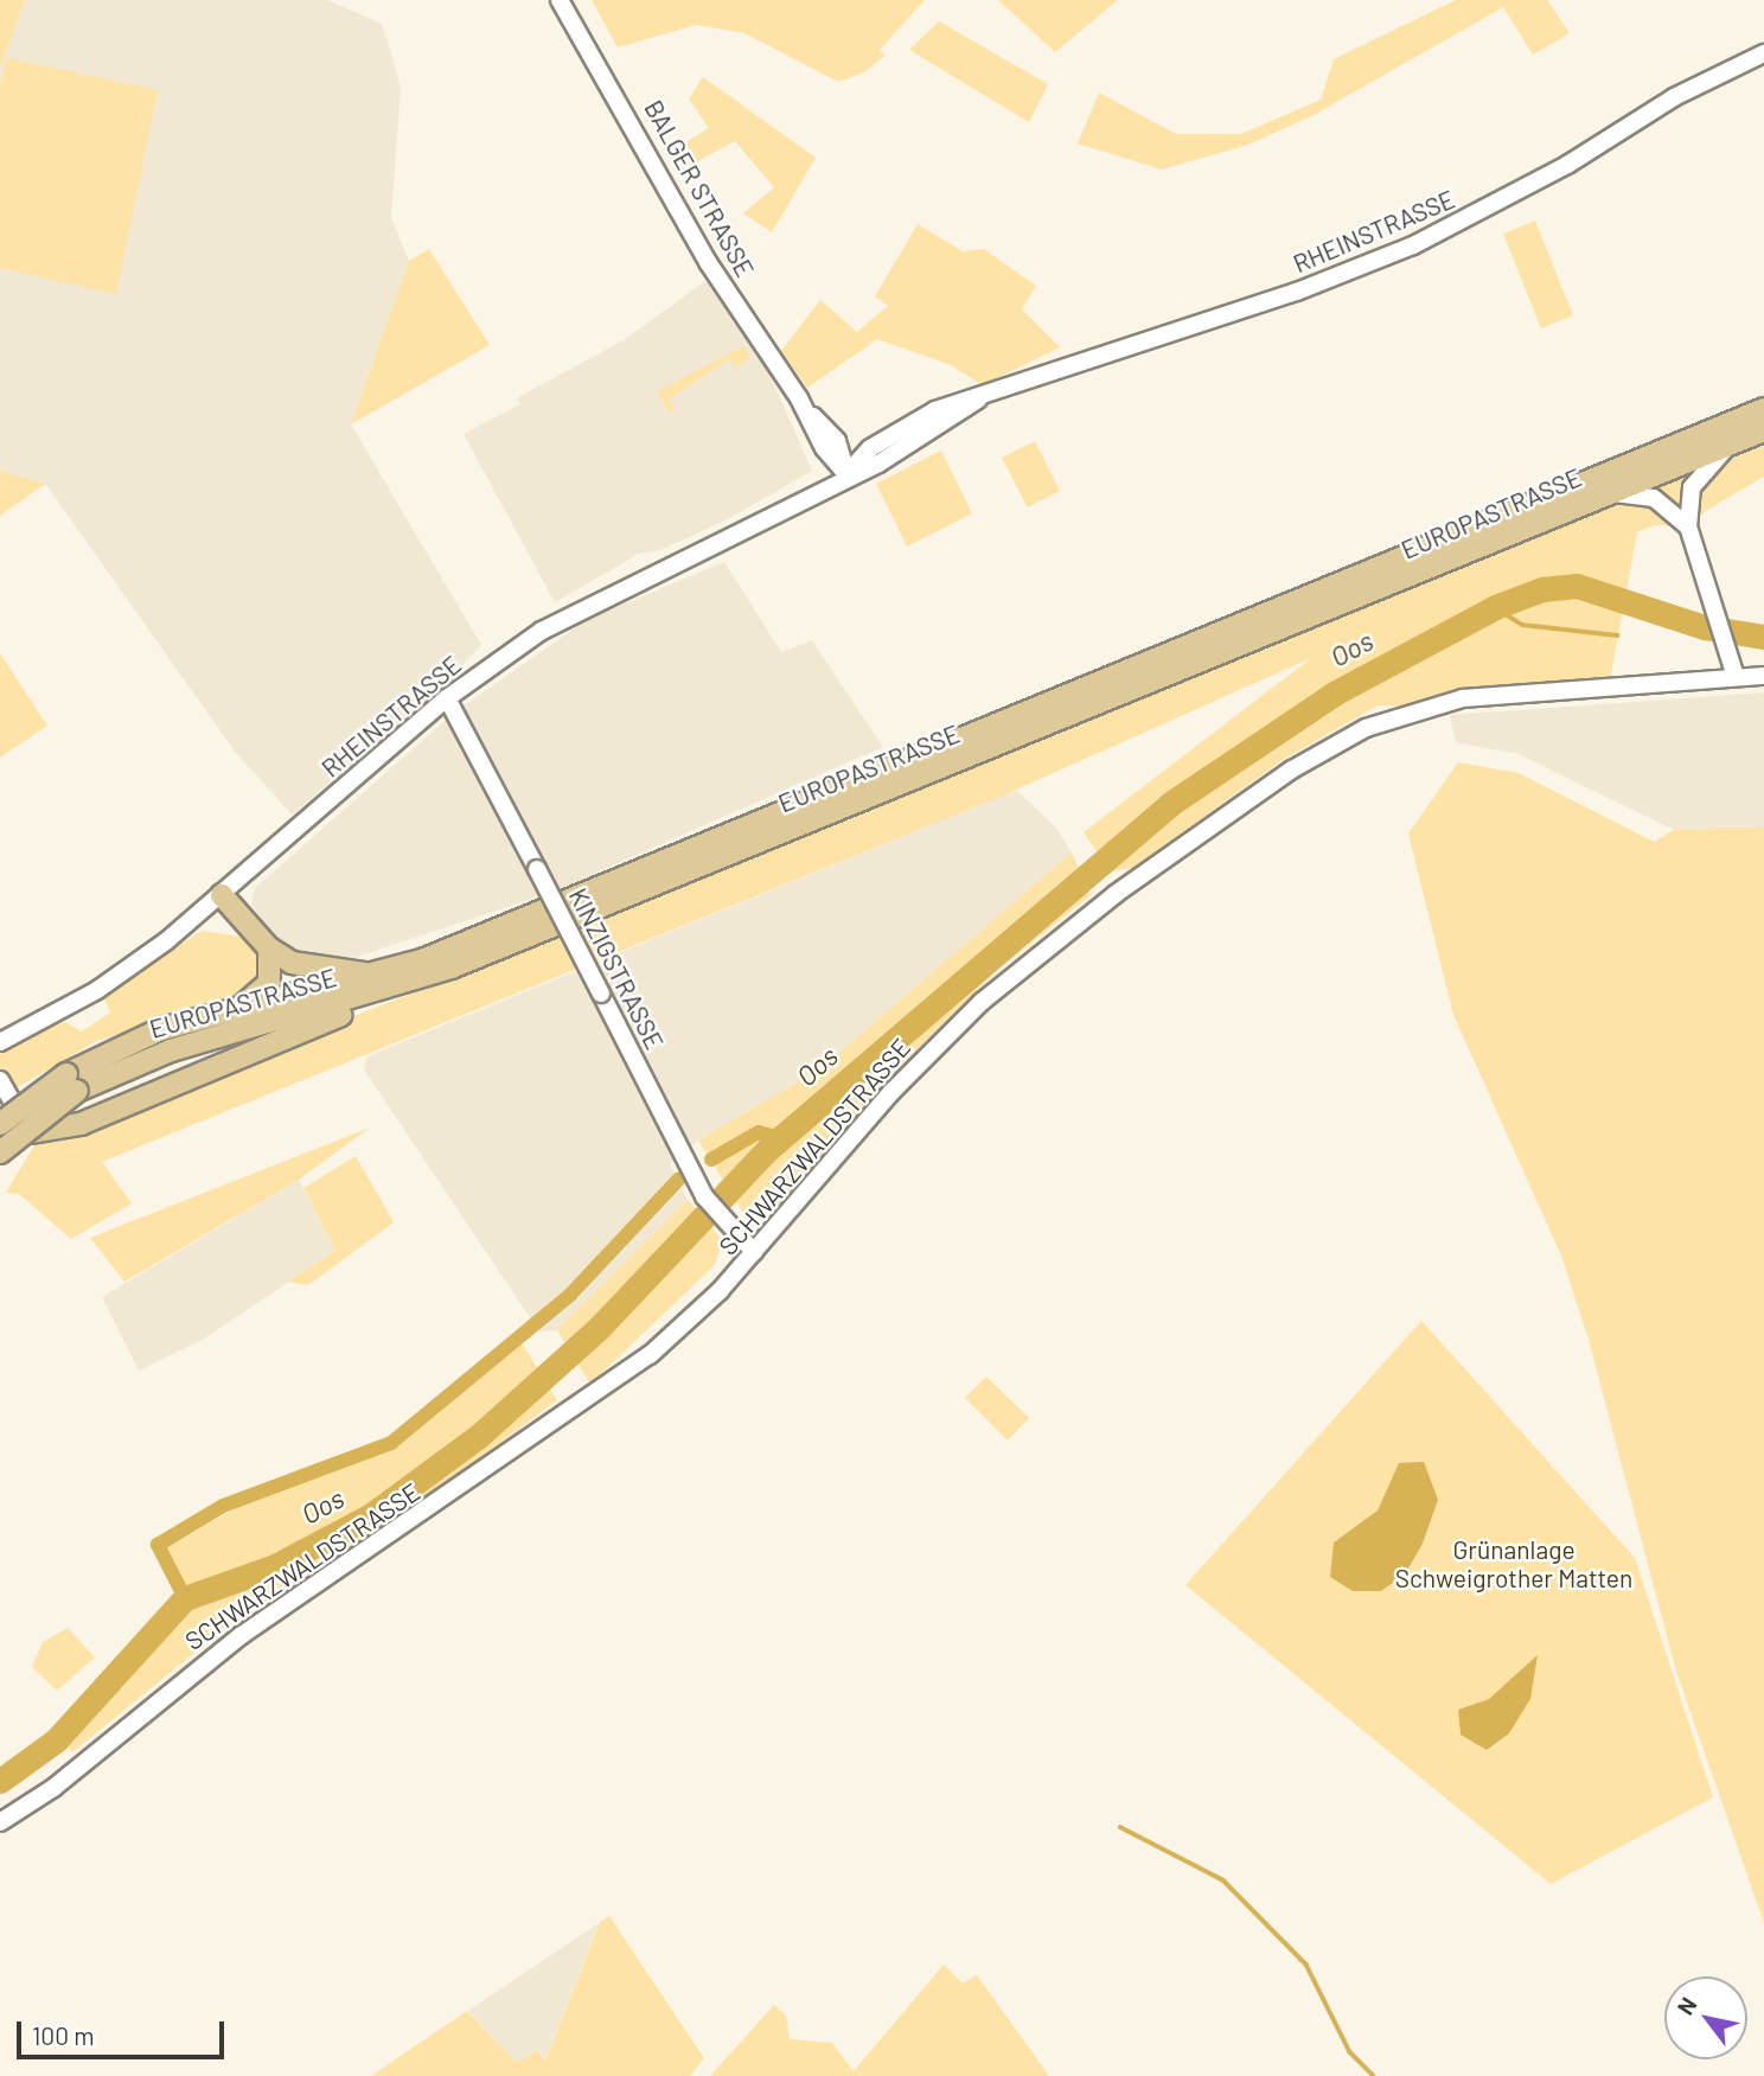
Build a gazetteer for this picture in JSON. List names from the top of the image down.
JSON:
{
  "streets": {
    "main road": ["EUROPASTRASSE"],
    "street": [
      "BALGER STRASSE",
      "RHEINSTRASSE",
      "KINZIGSTRASSE",
      "SCHWARZWALDSTRASSE"
    ]
  },
  "crossings": [
    ["BALGER STRASSE", "RHEINSTRASSE"],
    ["RHEINSTRASSE", "KINZIGSTRASSE"],
    ["KINZIGSTRASSE", "SCHWARZWALDSTRASSE"]
  ],
  "water": ["Oos"],
  "parks": ["Grünanlage Schweigrother Matten"],
  "scale_bar": "100 m",
  "north": "top left"
}
